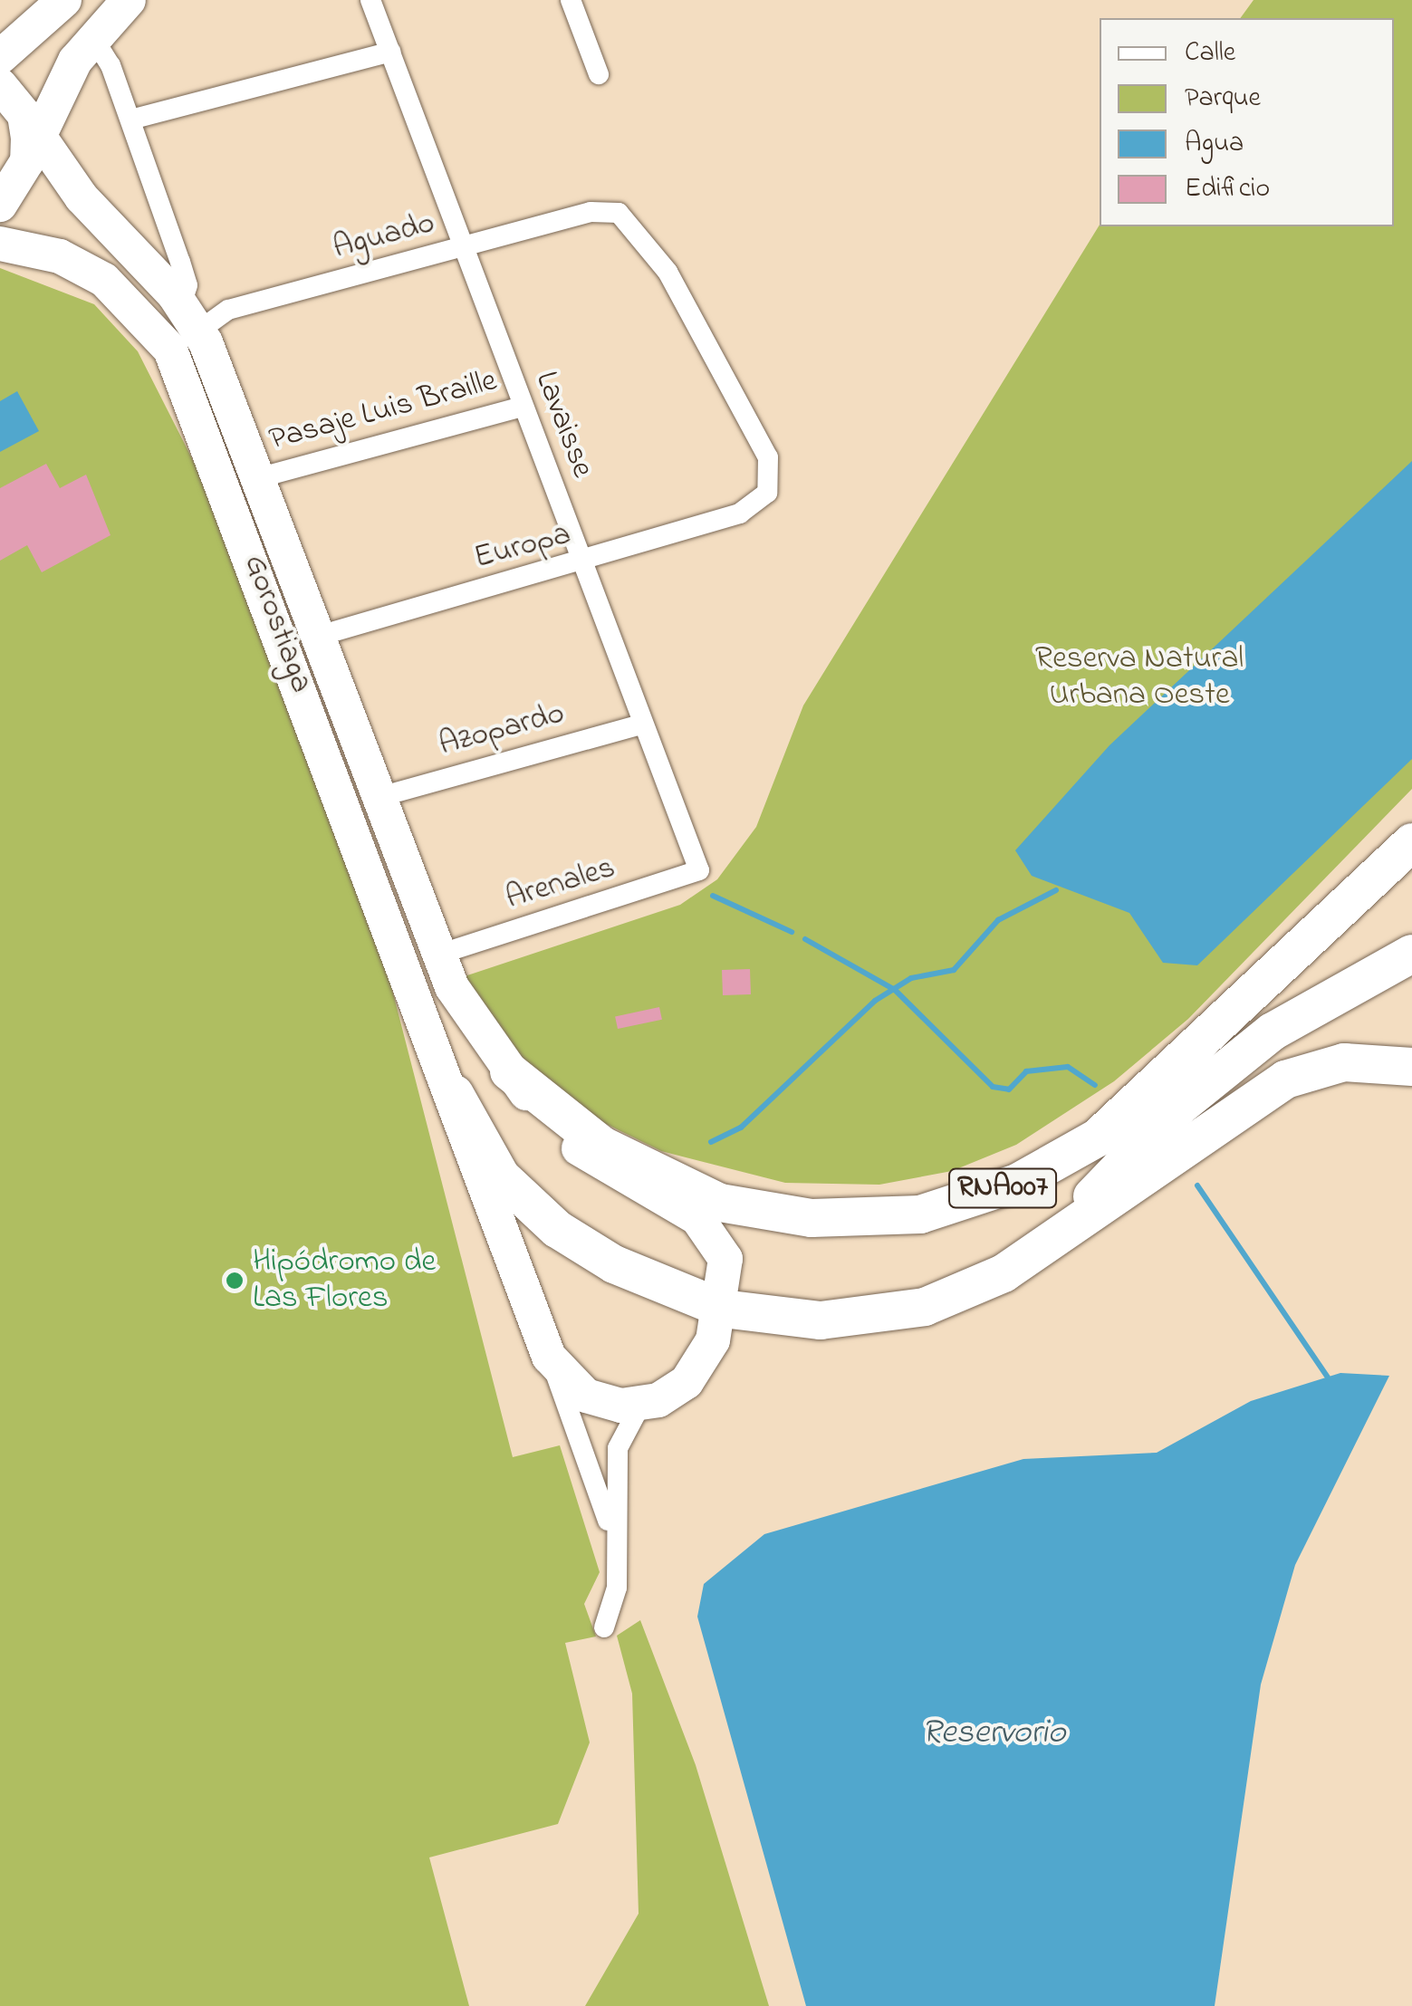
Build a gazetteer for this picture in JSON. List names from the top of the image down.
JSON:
{
  "streets": {
    "highway": ["RNA007"],
    "main road": ["Gorostiaga"],
    "street": [
      "Aguado",
      "Pasaje Luis Braille",
      "Lavaisse",
      "Europa",
      "Azopardo",
      "Arenales"
    ]
  },
  "crossings": [
    ["Aguado", "Lavaisse"],
    ["Aguado", "Europa"],
    ["Aguado", "Gorostiaga"],
    ["Pasaje Luis Braille", "Lavaisse"],
    ["Pasaje Luis Braille", "Gorostiaga"],
    ["Lavaisse", "Europa"],
    ["Lavaisse", "Azopardo"],
    ["Lavaisse", "Arenales"],
    ["Europa", "Gorostiaga"],
    ["Gorostiaga", "Azopardo"],
    ["Gorostiaga", "Arenales"],
    ["Gorostiaga", "RNA007"]
  ],
  "water": ["Reservorio"],
  "parks": ["Reserva Natural Urbana Oeste"],
  "places": ["Hipódromo de Las Flores"],
  "legend": [
    "Calle",
    "Parque",
    "Agua",
    "Edificio"
  ]
}
